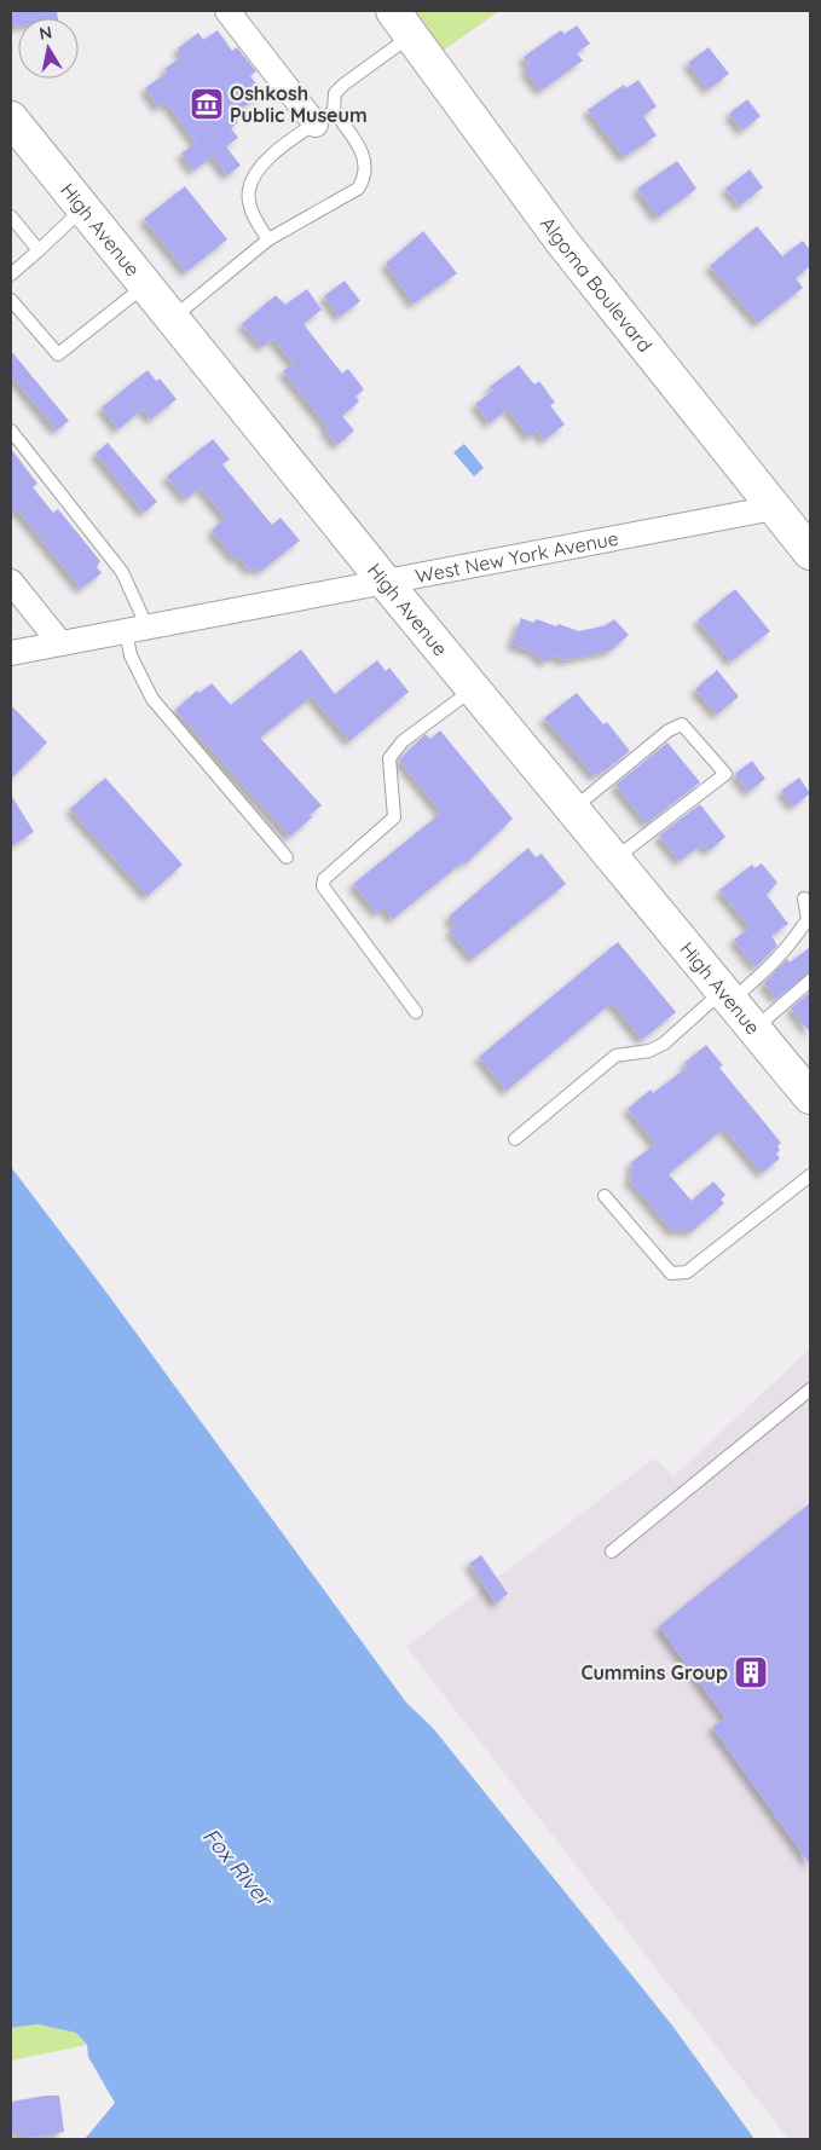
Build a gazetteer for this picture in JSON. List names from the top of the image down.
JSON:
{
  "streets": {
    "main road": ["High Avenue", "Algoma Boulevard"],
    "street": ["West New York Avenue"]
  },
  "crossings": [
    ["High Avenue", "West New York Avenue"],
    ["Algoma Boulevard", "West New York Avenue"]
  ],
  "water": ["Fox River"],
  "places": {
    "museum": ["Oshkosh Public Museum"],
    "building": ["Cummins Group"]
  },
  "north": "top"
}
